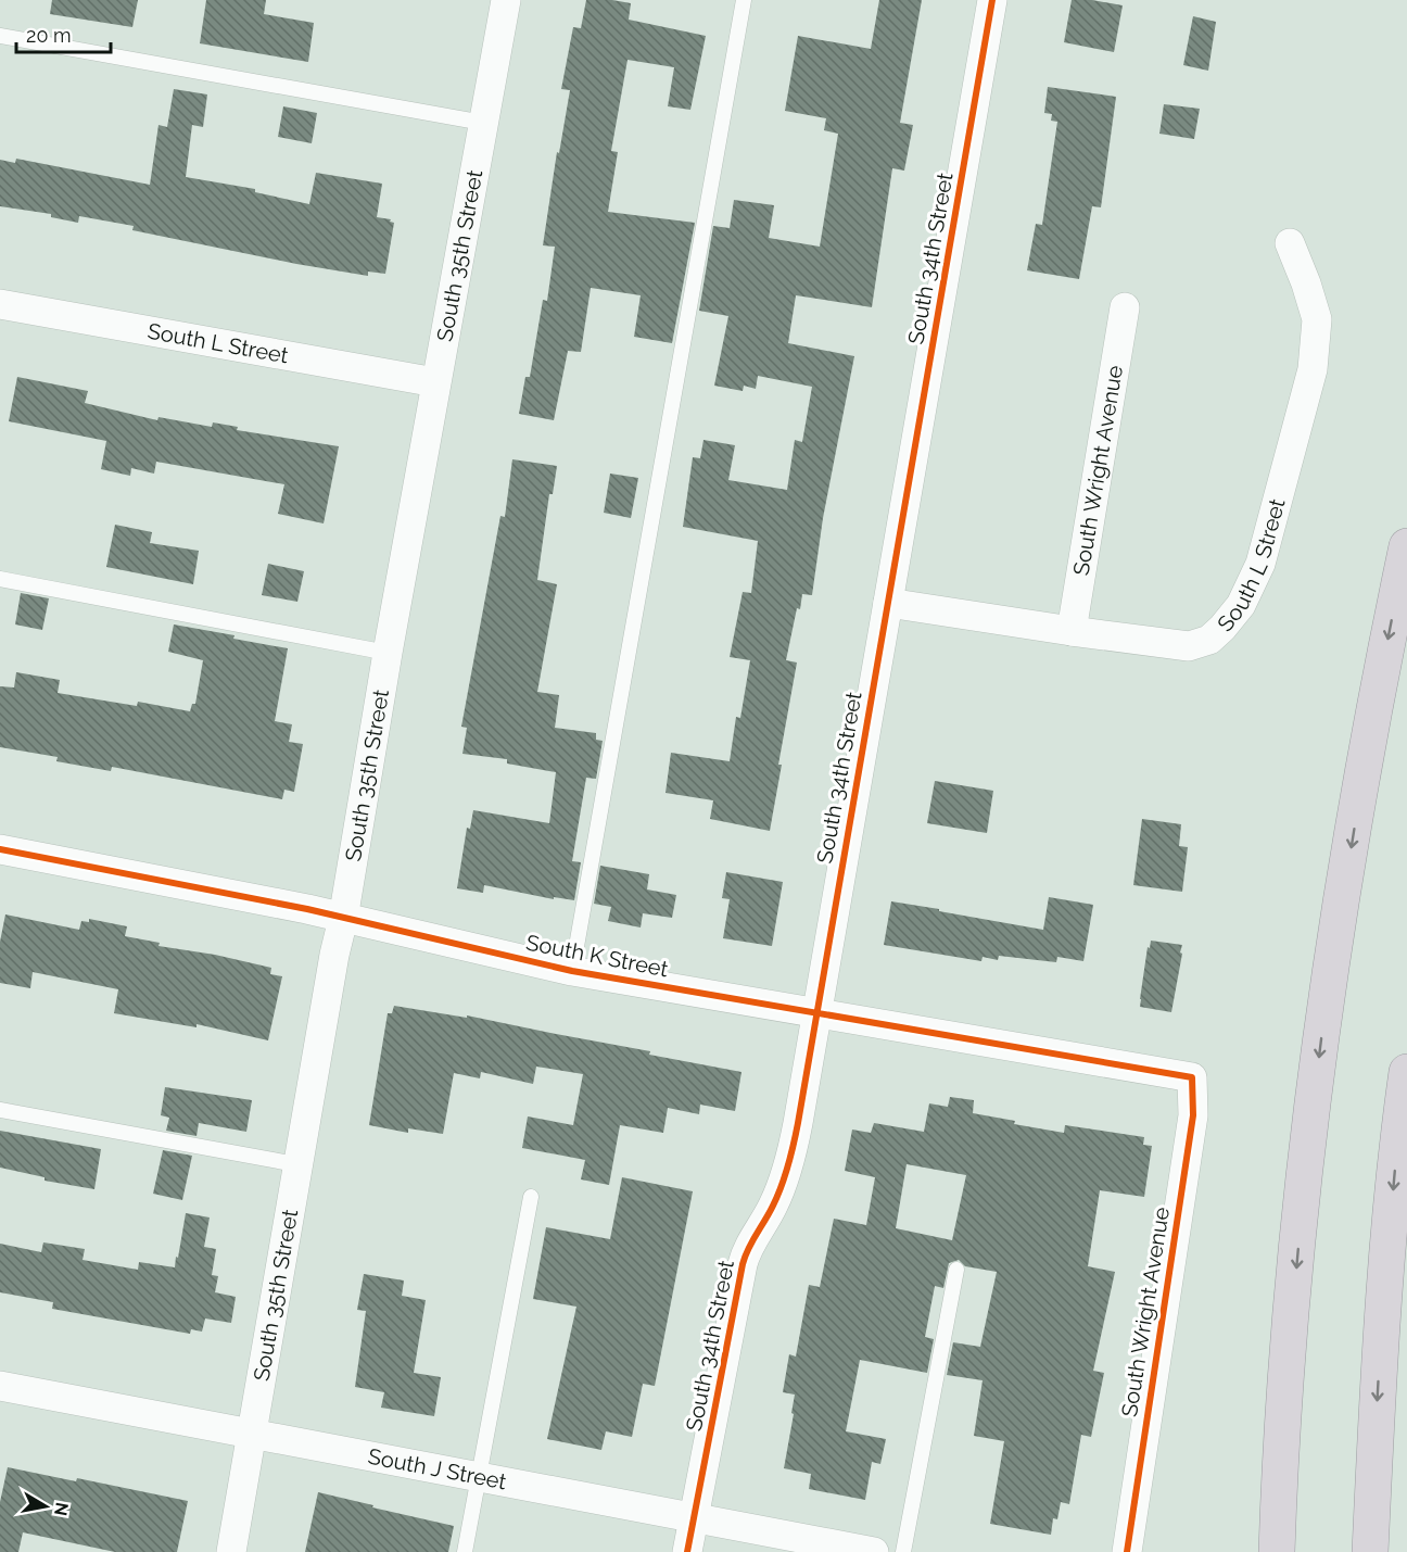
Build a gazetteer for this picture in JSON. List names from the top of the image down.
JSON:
{
  "streets": {
    "street": [
      "South 35th Street",
      "South 34th Street",
      "South L Street",
      "South Wright Avenue",
      "South K Street",
      "South J Street"
    ]
  },
  "crossings": [
    ["South 35th Street", "South L Street"],
    ["South 35th Street", "South K Street"],
    ["South 35th Street", "South J Street"],
    ["South 34th Street", "South L Street"],
    ["South 34th Street", "South K Street"],
    ["South 34th Street", "South J Street"],
    ["South L Street", "South Wright Avenue"],
    ["South Wright Avenue", "South K Street"]
  ],
  "scale_bar": "20 m",
  "north": "right"
}
